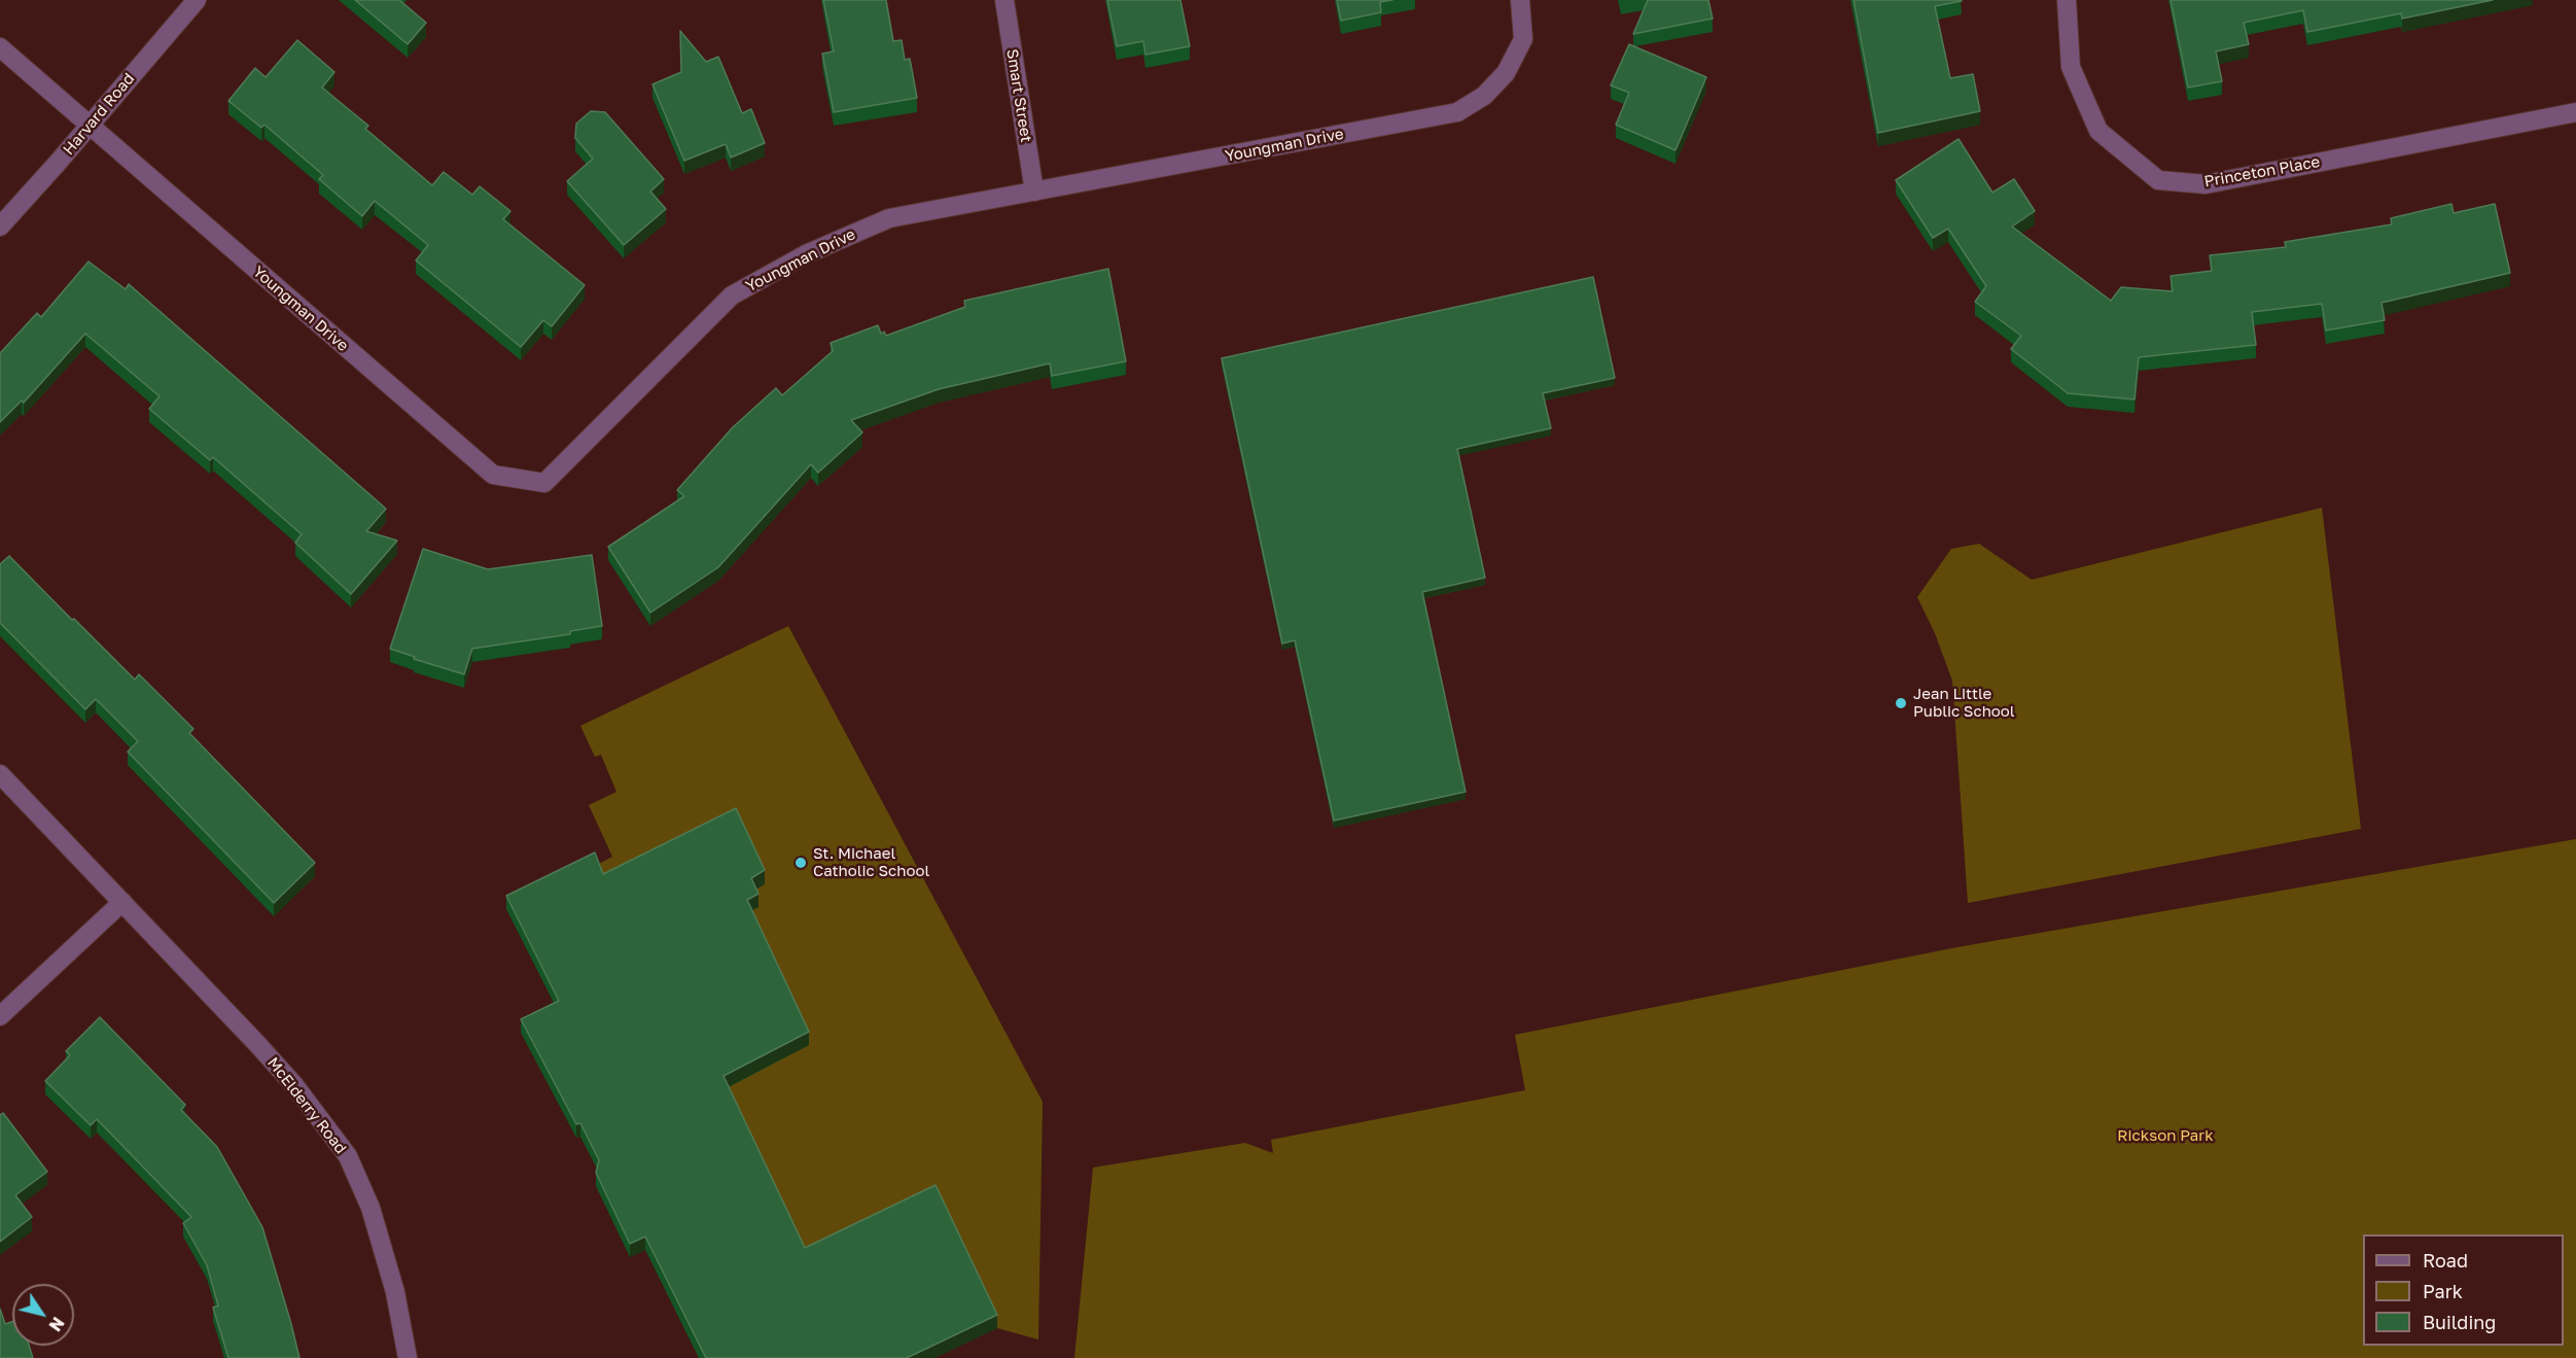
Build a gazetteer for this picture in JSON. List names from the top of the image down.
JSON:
{
  "streets": {
    "street": [
      "Smart Street",
      "Harvard Road",
      "Youngman Drive",
      "Princeton Place",
      "McElderry Road"
    ]
  },
  "crossings": [
    ["Smart Street", "Youngman Drive"],
    ["Harvard Road", "Youngman Drive"]
  ],
  "parks": ["Rickson Park"],
  "places": ["Jean Little Public School", "St. Michael Catholic School"],
  "legend": ["Road", "Park", "Building"],
  "north": "bottom right"
}
